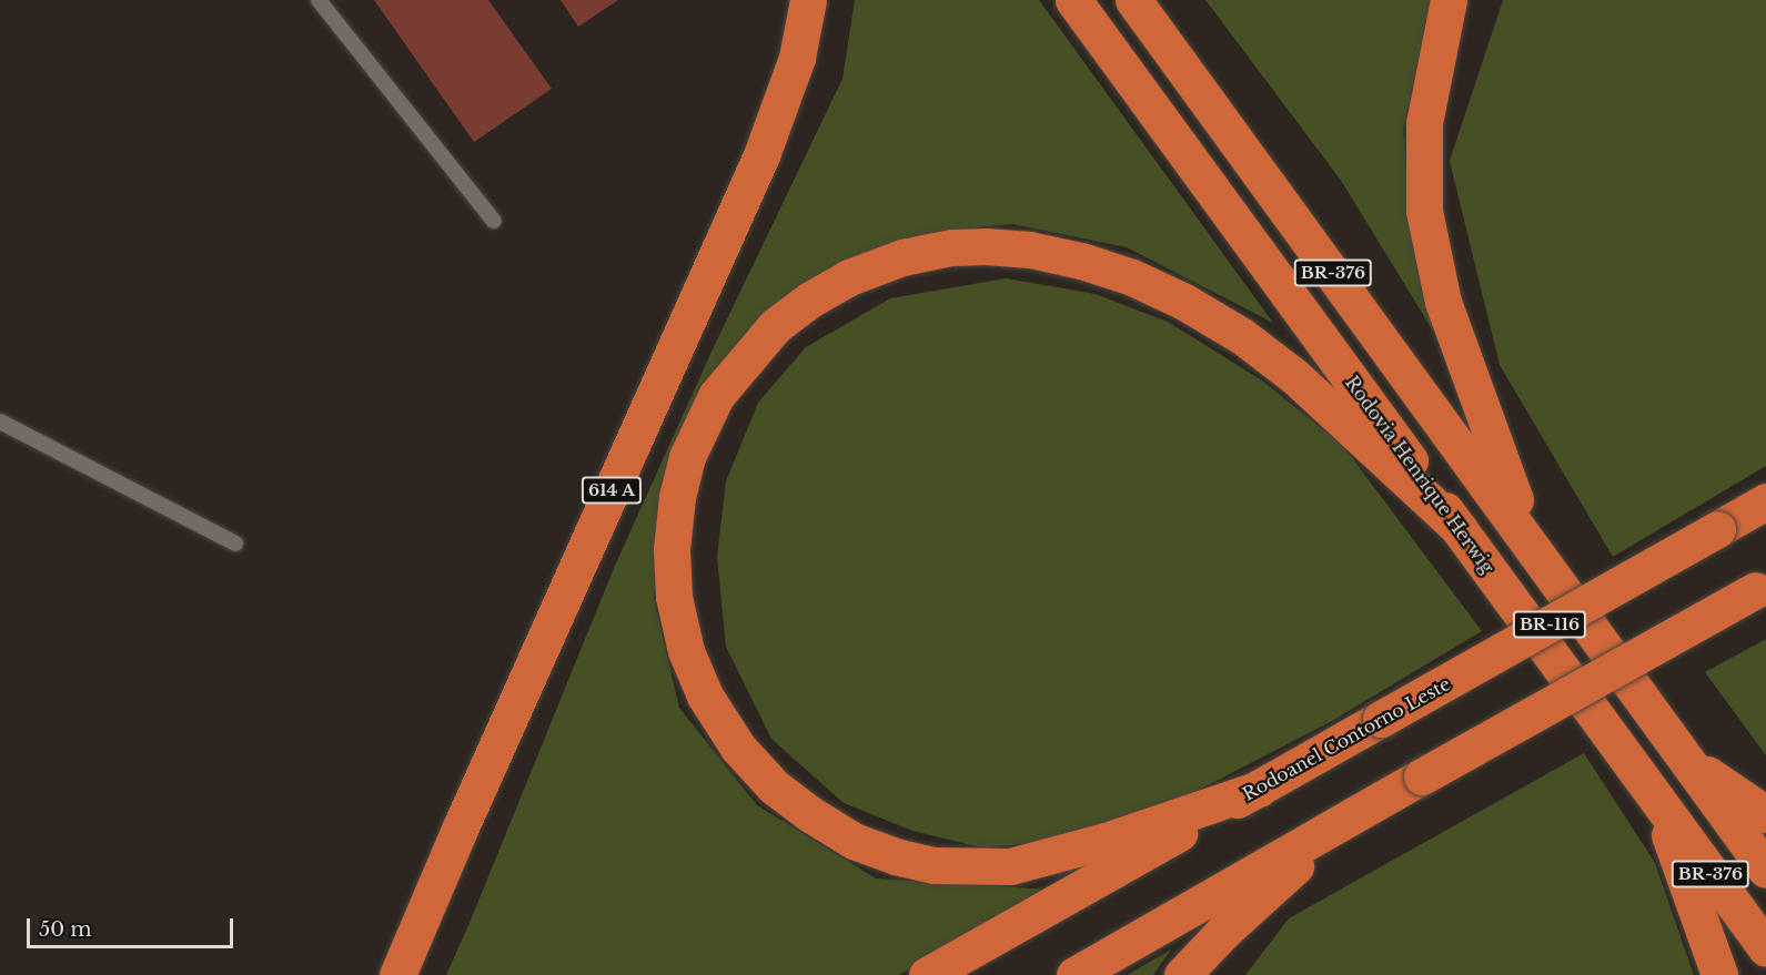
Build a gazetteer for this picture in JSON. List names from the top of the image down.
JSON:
{
  "streets": {
    "highway": [
      "BR-376",
      "Rodovia Henrique Herwig",
      "614 A",
      "BR-116",
      "Rodoanel Contorno Leste"
    ]
  },
  "scale_bar": "50 m"
}
